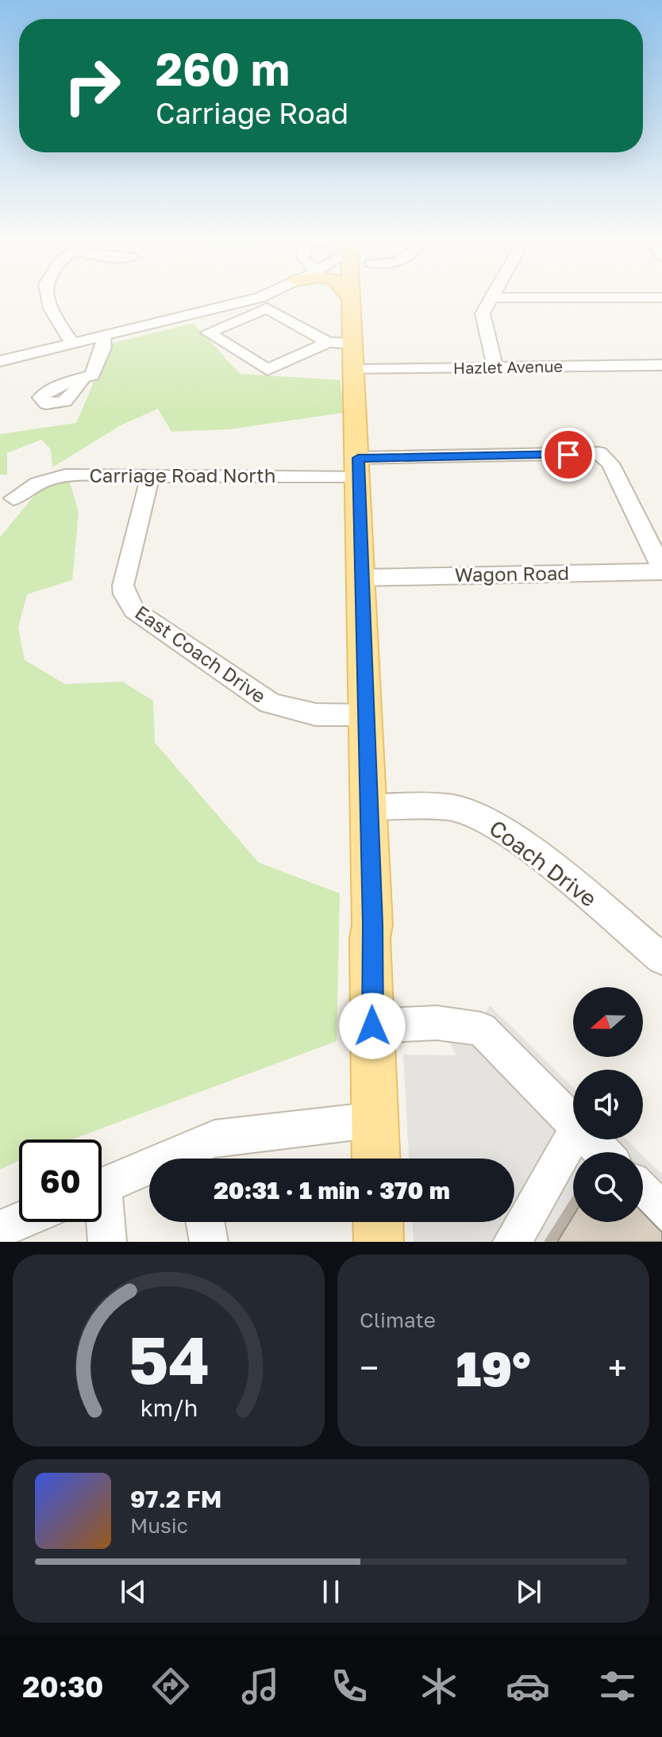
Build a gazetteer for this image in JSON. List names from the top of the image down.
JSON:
{
  "streets": {
    "street": [
      "Hazlet Avenue",
      "Carriage Road North",
      "Wagon Road",
      "East Coach Drive",
      "Coach Drive"
    ]
  },
  "crossings": [
    ["Carriage Road North", "Wagon Road"],
    ["Carriage Road North", "East Coach Drive"]
  ],
  "north": "left",
  "page": {
    "turn": ["260 m", "Carriage Road"],
    "limit": "60",
    "trip": "20:31 · 1 min · 370 m",
    "tile": "Climate",
    "heat": ["−", "19°", "+"],
    "song": ["97.2 FM", "Music"],
    "tabs": "20:30",
    "gauge": ["54", "km/h"]
  }
}
